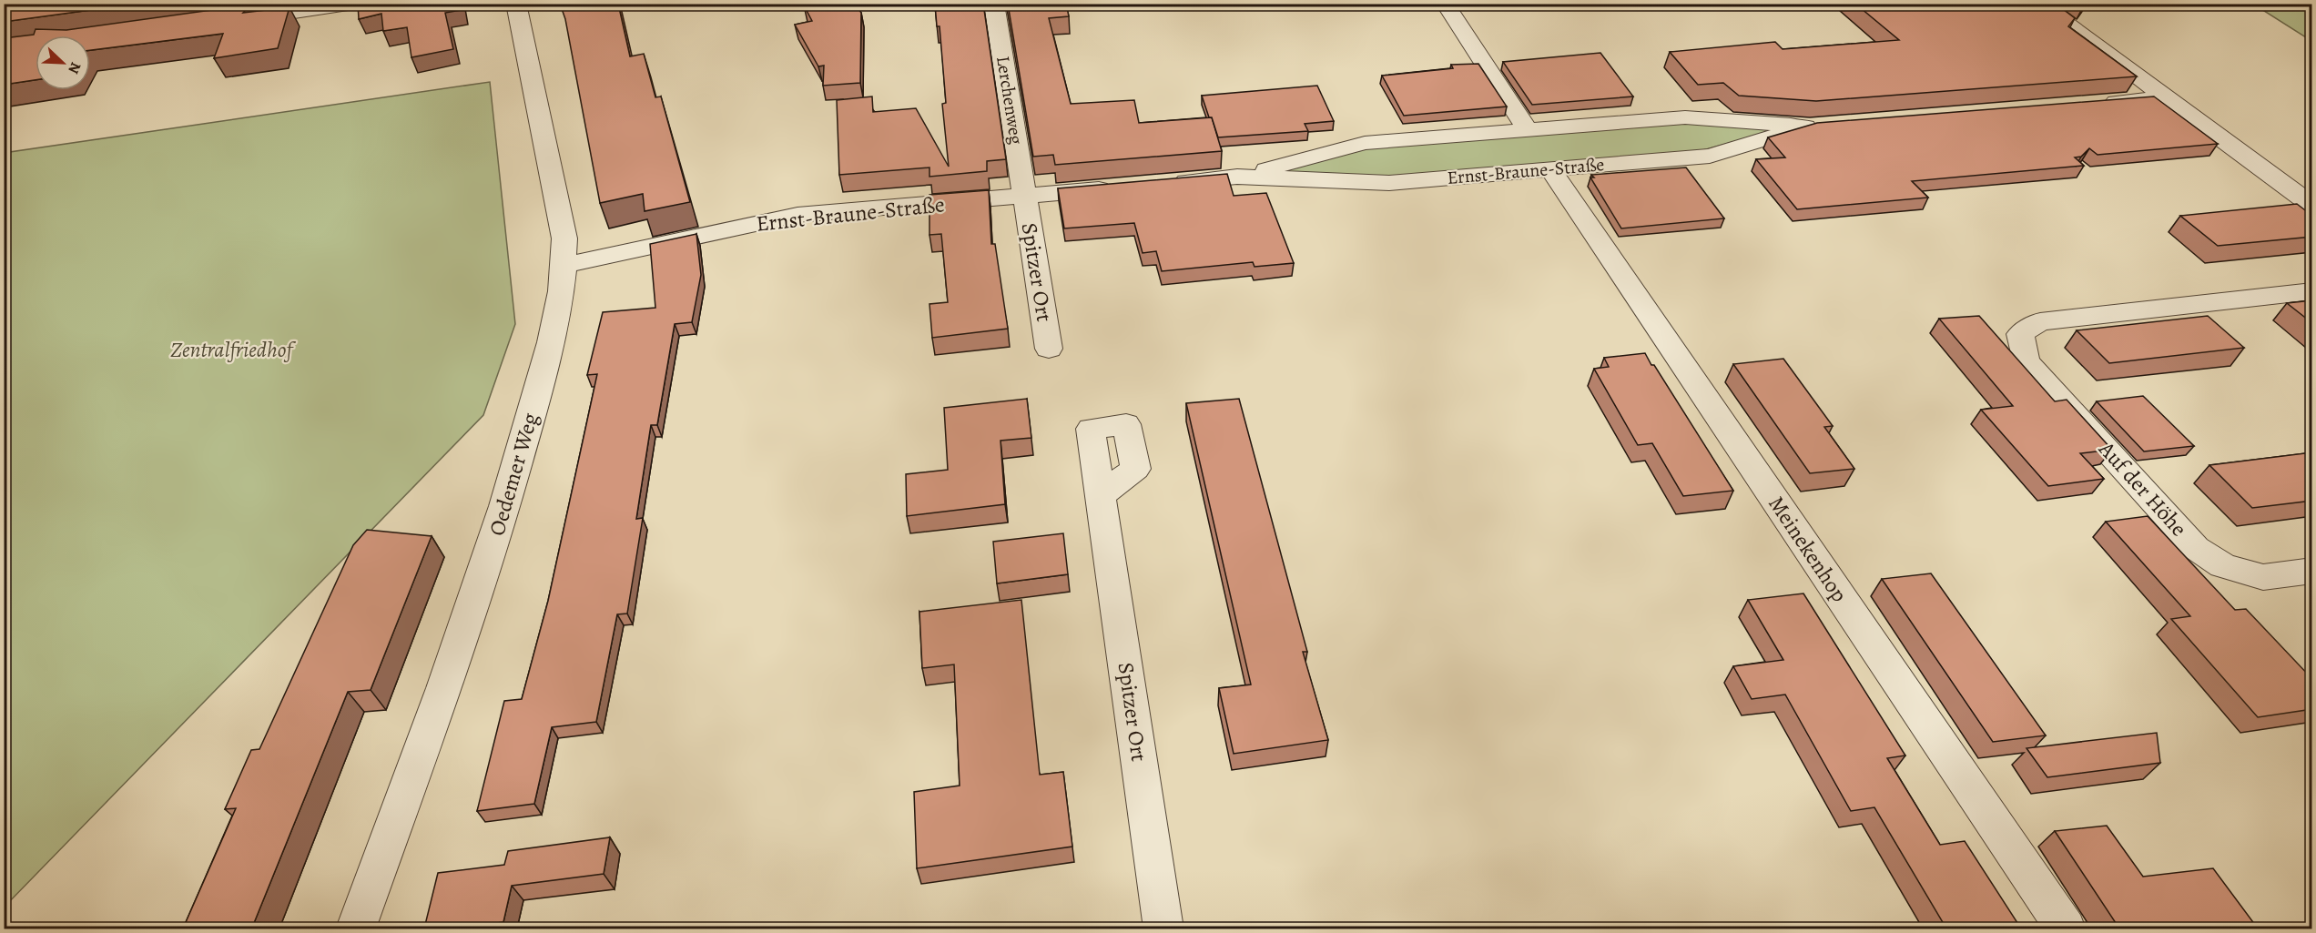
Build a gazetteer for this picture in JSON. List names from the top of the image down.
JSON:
{
  "streets": {
    "street": [
      "Lerchenweg",
      "Ernst-Braune-Straße",
      "Spitzer Ort",
      "Oedemer Weg",
      "Auf der Höhe",
      "Meinekenhop"
    ]
  },
  "crossings": [
    ["Lerchenweg", "Ernst-Braune-Straße"],
    ["Lerchenweg", "Spitzer Ort"],
    ["Ernst-Braune-Straße", "Spitzer Ort"],
    ["Ernst-Braune-Straße", "Oedemer Weg"],
    ["Ernst-Braune-Straße", "Meinekenhop"]
  ],
  "parks": ["Zentralfriedhof"],
  "north": "bottom right"
}
